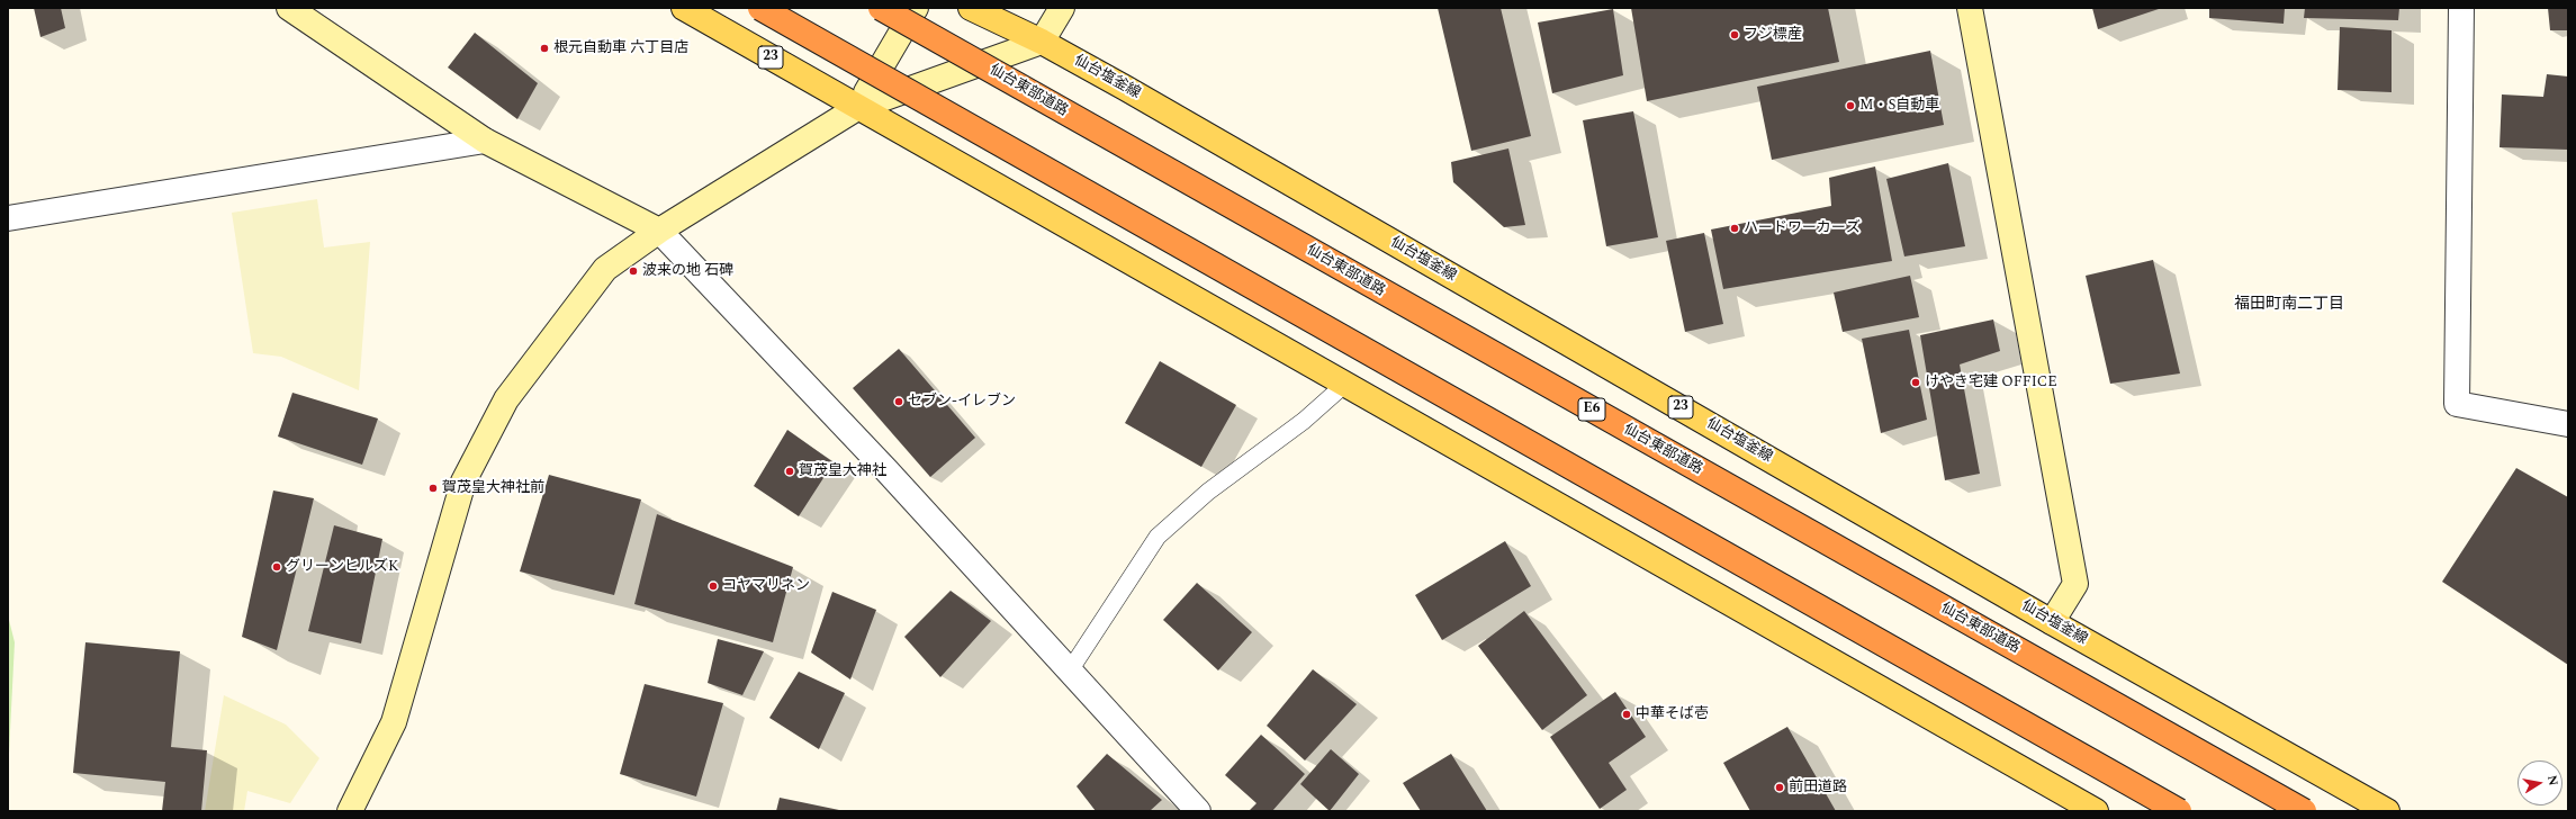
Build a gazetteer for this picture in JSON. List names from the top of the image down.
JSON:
{
  "streets": {
    "highway": ["仙台東部道路", "E6"],
    "main road": ["23", "仙台塩釜線"]
  },
  "districts": ["福田町南二丁目"],
  "places": [
    "フジ標産",
    "根元自動車 六丁目店",
    "M・S自動車",
    "ハードワーカーズ",
    "波来の地 石碑",
    "けやき宅建 OFFICE",
    "セブン-イレブン",
    "賀茂皇大神社",
    "賀茂皇大神社前",
    "グリーンヒルズK",
    "コヤマリネン",
    "中華そば壱",
    "前田道路"
  ],
  "north": "right"
}
